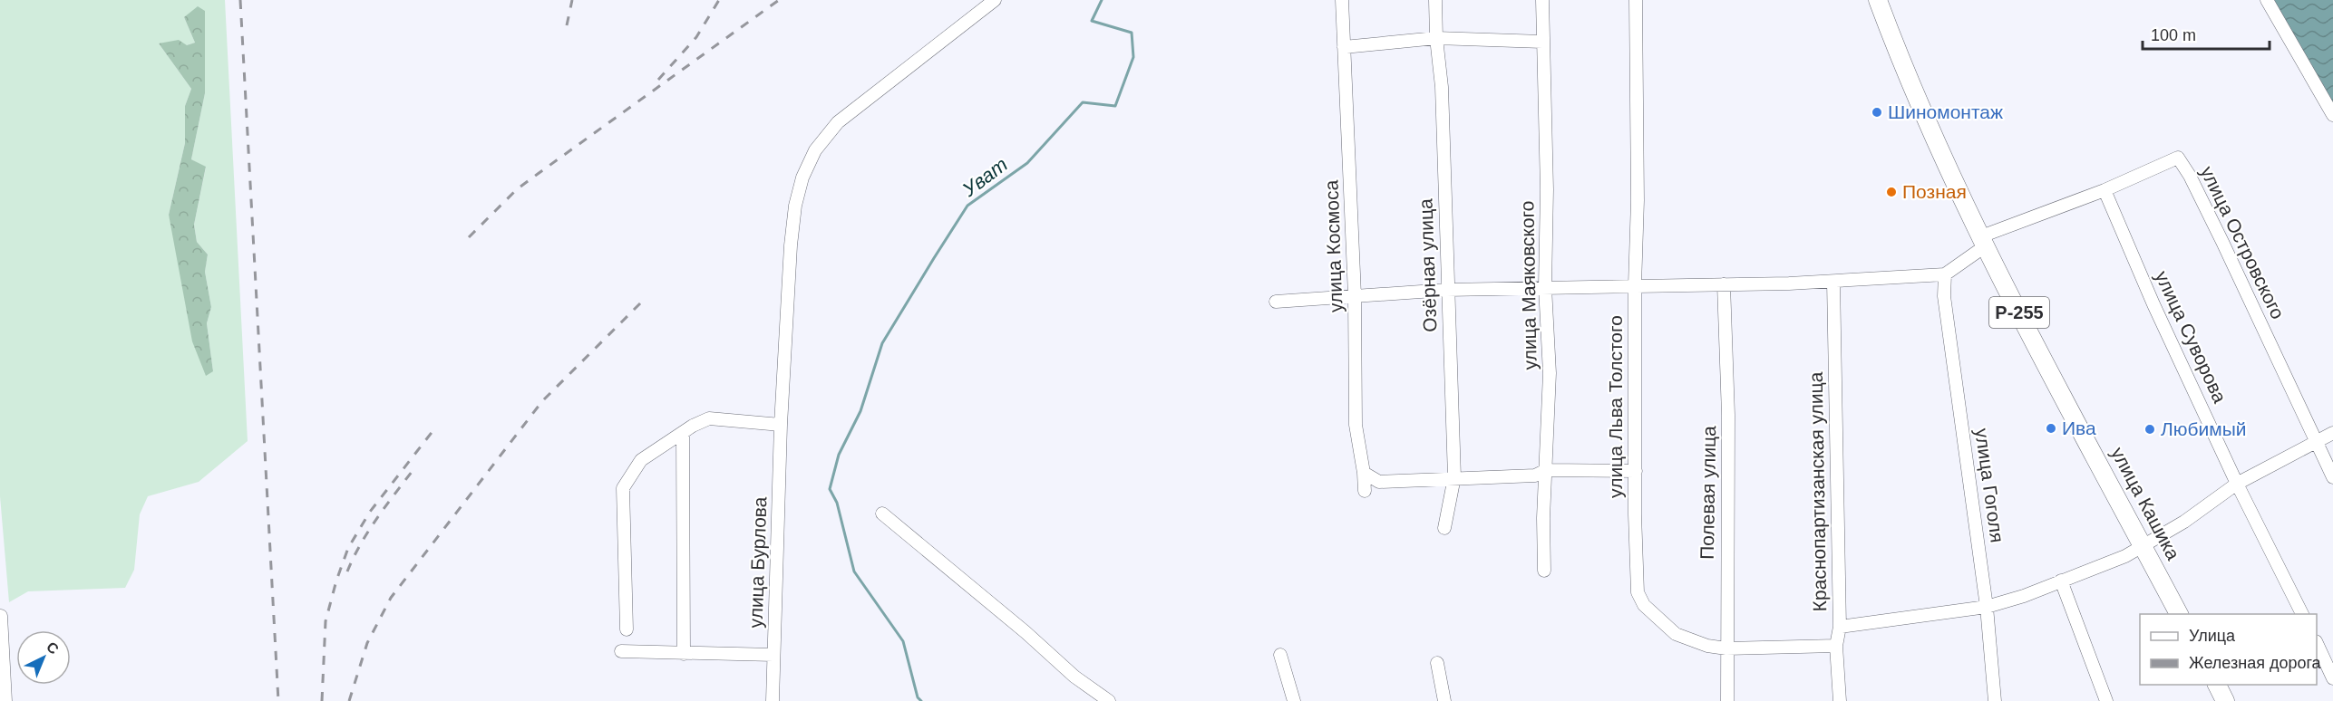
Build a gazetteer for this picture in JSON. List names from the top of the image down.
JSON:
{
  "streets": {
    "highway": ["Р-255", "улица Кашика"],
    "street": [
      "улица Островского",
      "улица Космоса",
      "Озёрная улица",
      "улица Маяковского",
      "улица Суворова",
      "улица Льва Толстого",
      "улица Гоголя",
      "Краснопартизанская улица",
      "Полевая улица",
      "улица Бурлова"
    ]
  },
  "crossings": [
    ["улица Островского", "улица Суворова"],
    ["улица Островского", "улица Гоголя"],
    ["улица Островского", "улица Кашика"],
    ["улица Льва Толстого", "Краснопартизанская улица"],
    ["улица Льва Толстого", "Полевая улица"]
  ],
  "water": ["Уват"],
  "places": [
    "Шиномонтаж",
    "Позная",
    "Ива",
    "Любимый"
  ],
  "legend": ["Улица", "Железная дорога"],
  "scale_bar": "100 m",
  "north": "top right"
}
